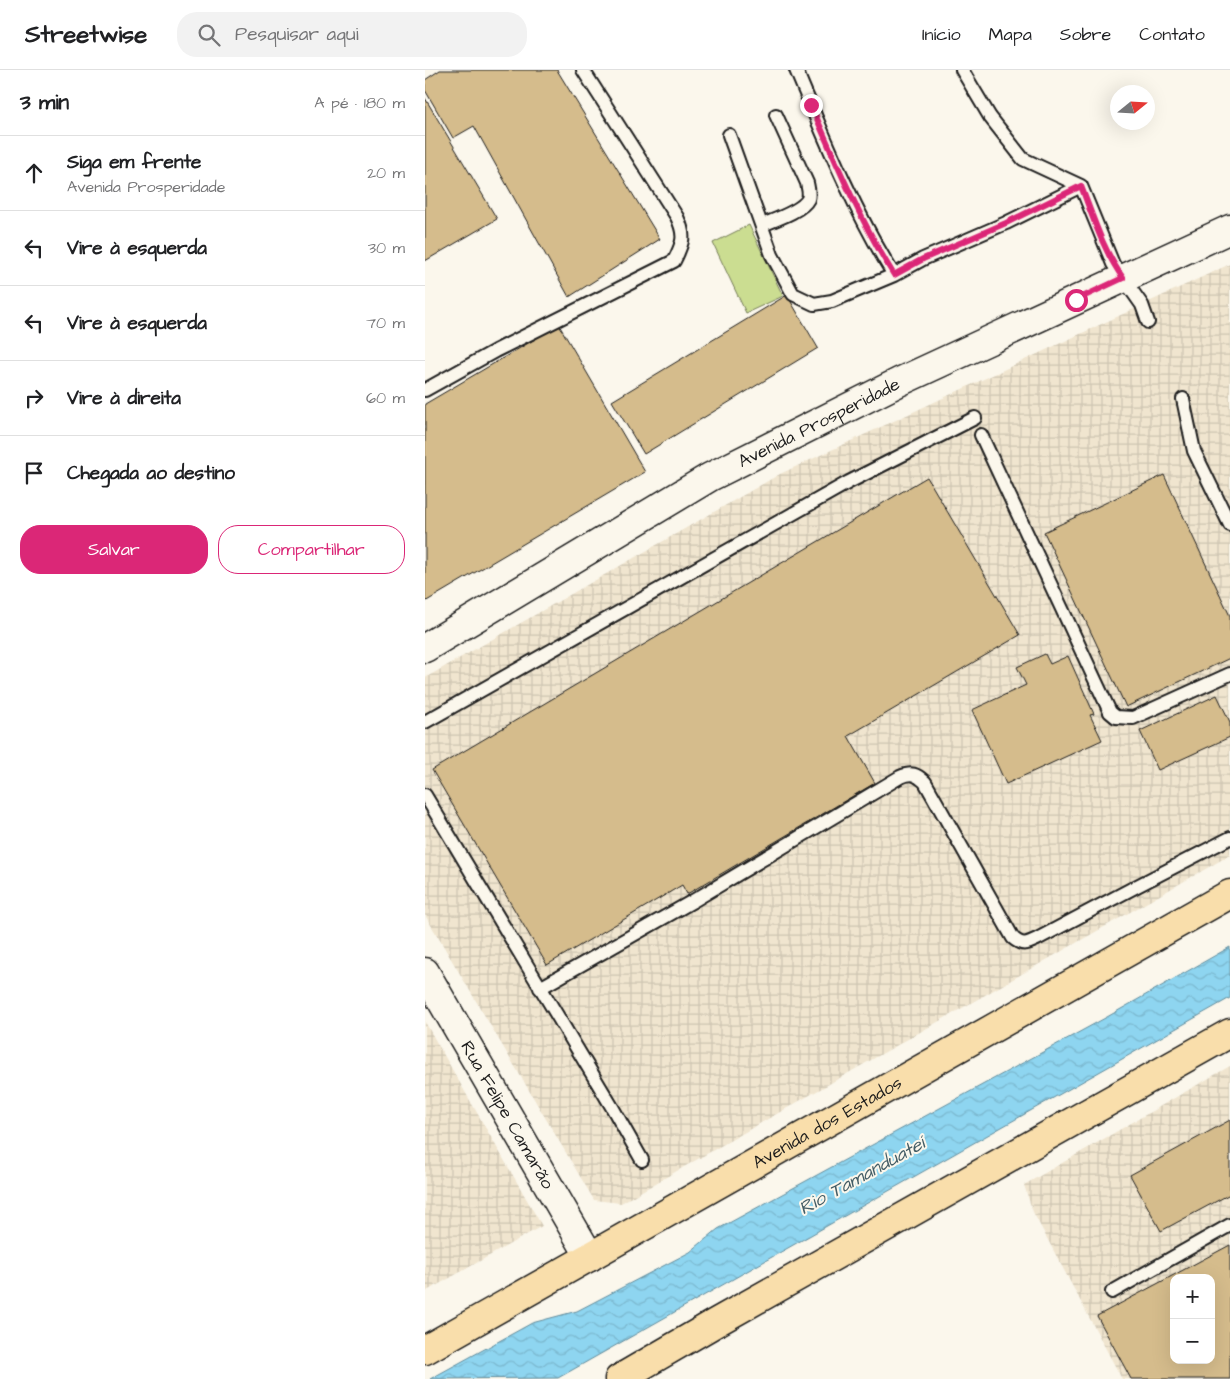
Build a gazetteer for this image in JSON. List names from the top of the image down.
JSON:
{
  "streets": {
    "highway": ["Avenida dos Estados"],
    "main road": ["Avenida Prosperidade", "Rua Felipe Camarão"]
  },
  "crossings": [
    ["Rua Felipe Camarão", "Avenida dos Estados"]
  ],
  "water": ["Rio Tamanduateí"],
  "north": "right",
  "page": {
    "header": "Streetwise",
    "search": "Pesquisar aqui",
    "nav": [
      "Início",
      "Mapa",
      "Sobre",
      "Contato"
    ],
    "heading": ["3 min", "A pé · 180 m"],
    "list": [
      ["Siga em frente", "Avenida Prosperidade", "20 m"],
      ["Vire à esquerda", "30 m"],
      ["Vire à esquerda", "70 m"],
      ["Vire à direita", "60 m"],
      "Chegada ao destino"
    ],
    "buttons": ["Salvar", "Compartilhar"],
    "map_buttons": ["+", "−"]
  }
}
